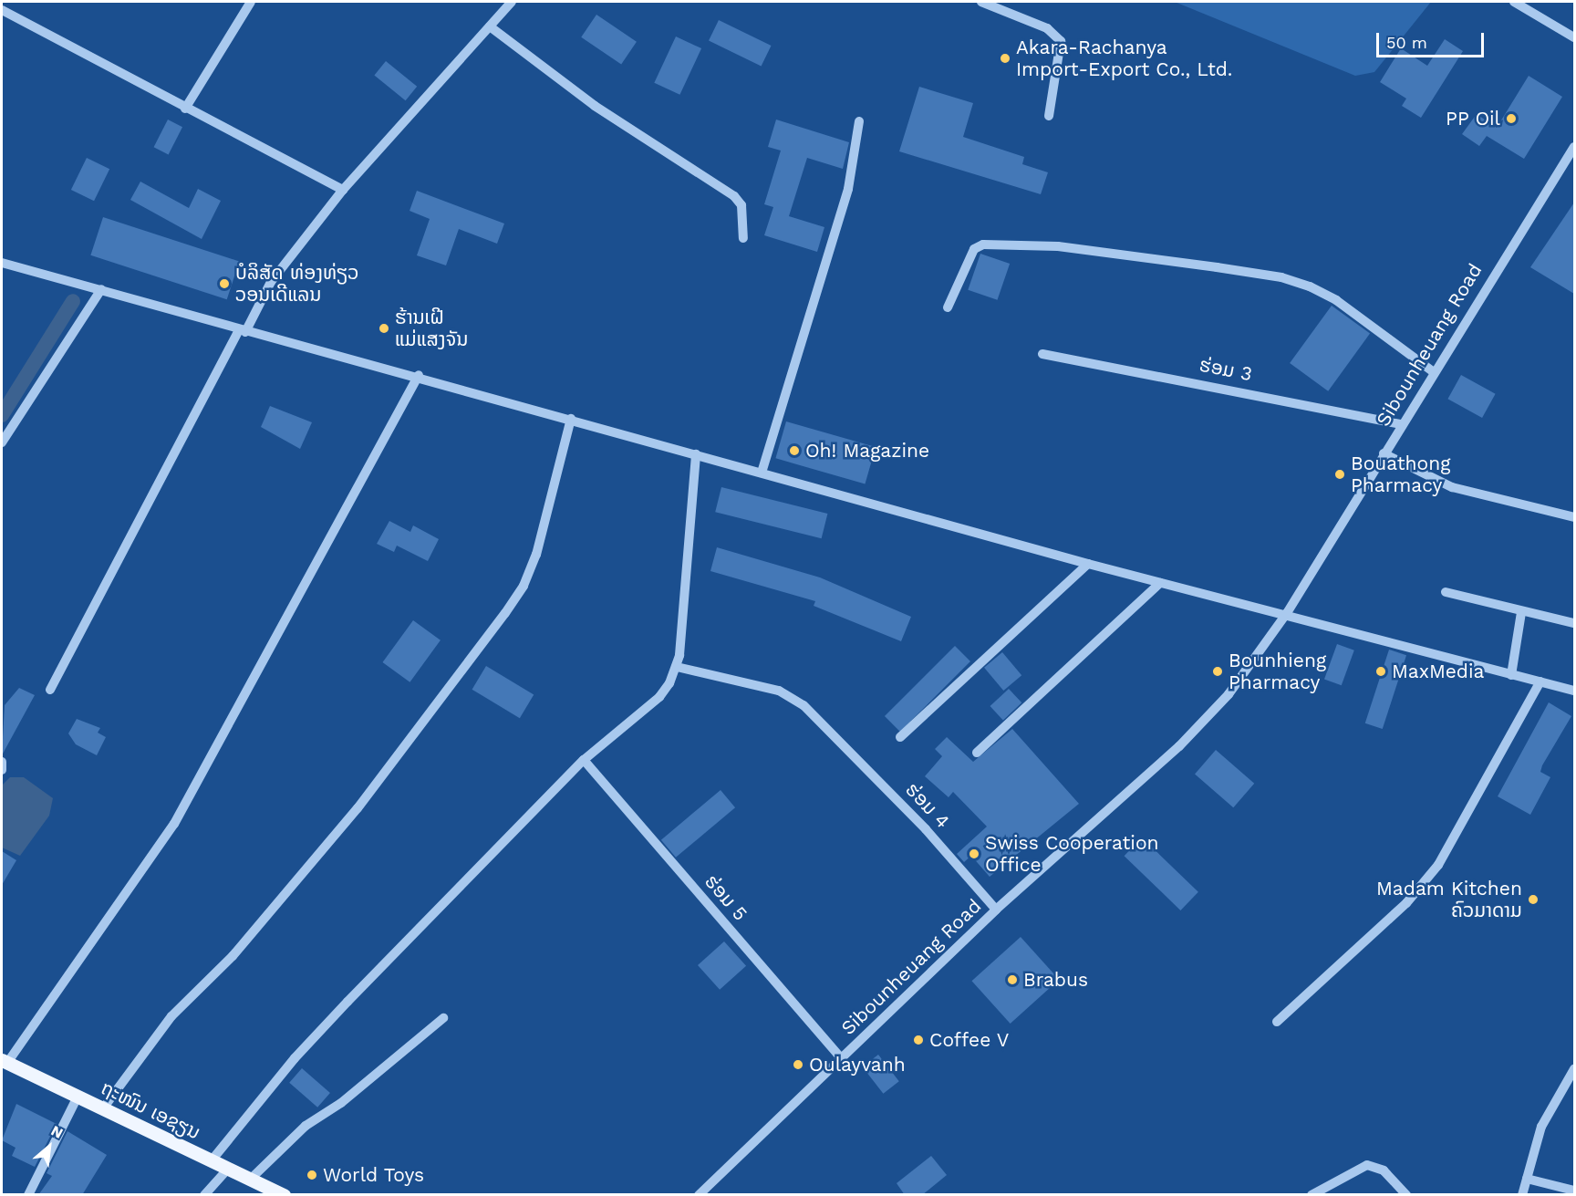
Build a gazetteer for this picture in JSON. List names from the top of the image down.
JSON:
{
  "streets": {
    "main road": ["ຖະໜົນ ເອຊຽນ"],
    "street": [
      "Sibounheuang Road",
      "ຮ່ອມ 3",
      "ຮ່ອມ 4",
      "ຮ່ອມ 5"
    ]
  },
  "crossings": [
    ["Sibounheuang Road", "ຮ່ອມ 3"],
    ["Sibounheuang Road", "ຮ່ອມ 4"],
    ["Sibounheuang Road", "ຮ່ອມ 5"]
  ],
  "places": [
    "Akara-Rachanya Import-Export Co., Ltd.",
    "PP Oil",
    "ບໍລິສັດ ທ່ອງທ່ຽວ ວອນເດີແລນ",
    "ຮ້ານເຝີ ແມ່ແສງຈັນ",
    "Oh! Magazine",
    "Bouathong Pharmacy",
    "Bounhieng Pharmacy",
    "MaxMedia",
    "Swiss Cooperation Office",
    "Madam Kitchen ຄົວມາດາມ",
    "Brabus",
    "Coffee V",
    "Oulayvanh",
    "World Toys"
  ],
  "scale_bar": "50 m",
  "north": "top right"
}
